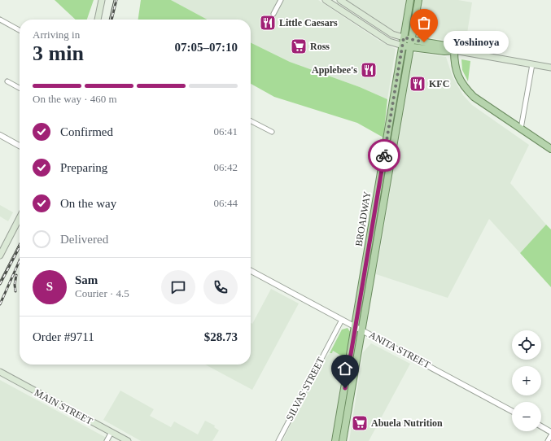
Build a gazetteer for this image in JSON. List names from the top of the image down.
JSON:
{
  "streets": {
    "main road": ["BROADWAY", "MAIN STREET"],
    "street": ["ANITA STREET", "SILVAS STREET"]
  },
  "crossings": [
    ["BROADWAY", "ANITA STREET"],
    ["ANITA STREET", "SILVAS STREET"]
  ],
  "places": {
    "restaurant": ["Little Caesars", "Applebee's", "KFC"],
    "other": ["Yoshinoya"],
    "supermarket": ["Ross", "Abuela Nutrition"]
  },
  "page": {
    "heading": ["3 min", "Arriving in", "07:05–07:10"],
    "panel": [
      "Sam",
      "Courier · 4.5",
      "Order #9711",
      "$28.73"
    ],
    "bubble": "Yoshinoya",
    "bar": "On the way · 460 m",
    "list": [
      ["Confirmed", "06:41"],
      ["Preparing", "06:42"],
      ["On the way", "06:44"],
      "Delivered"
    ],
    "round": "S",
    "map_buttons": ["+", "−"]
  }
}
